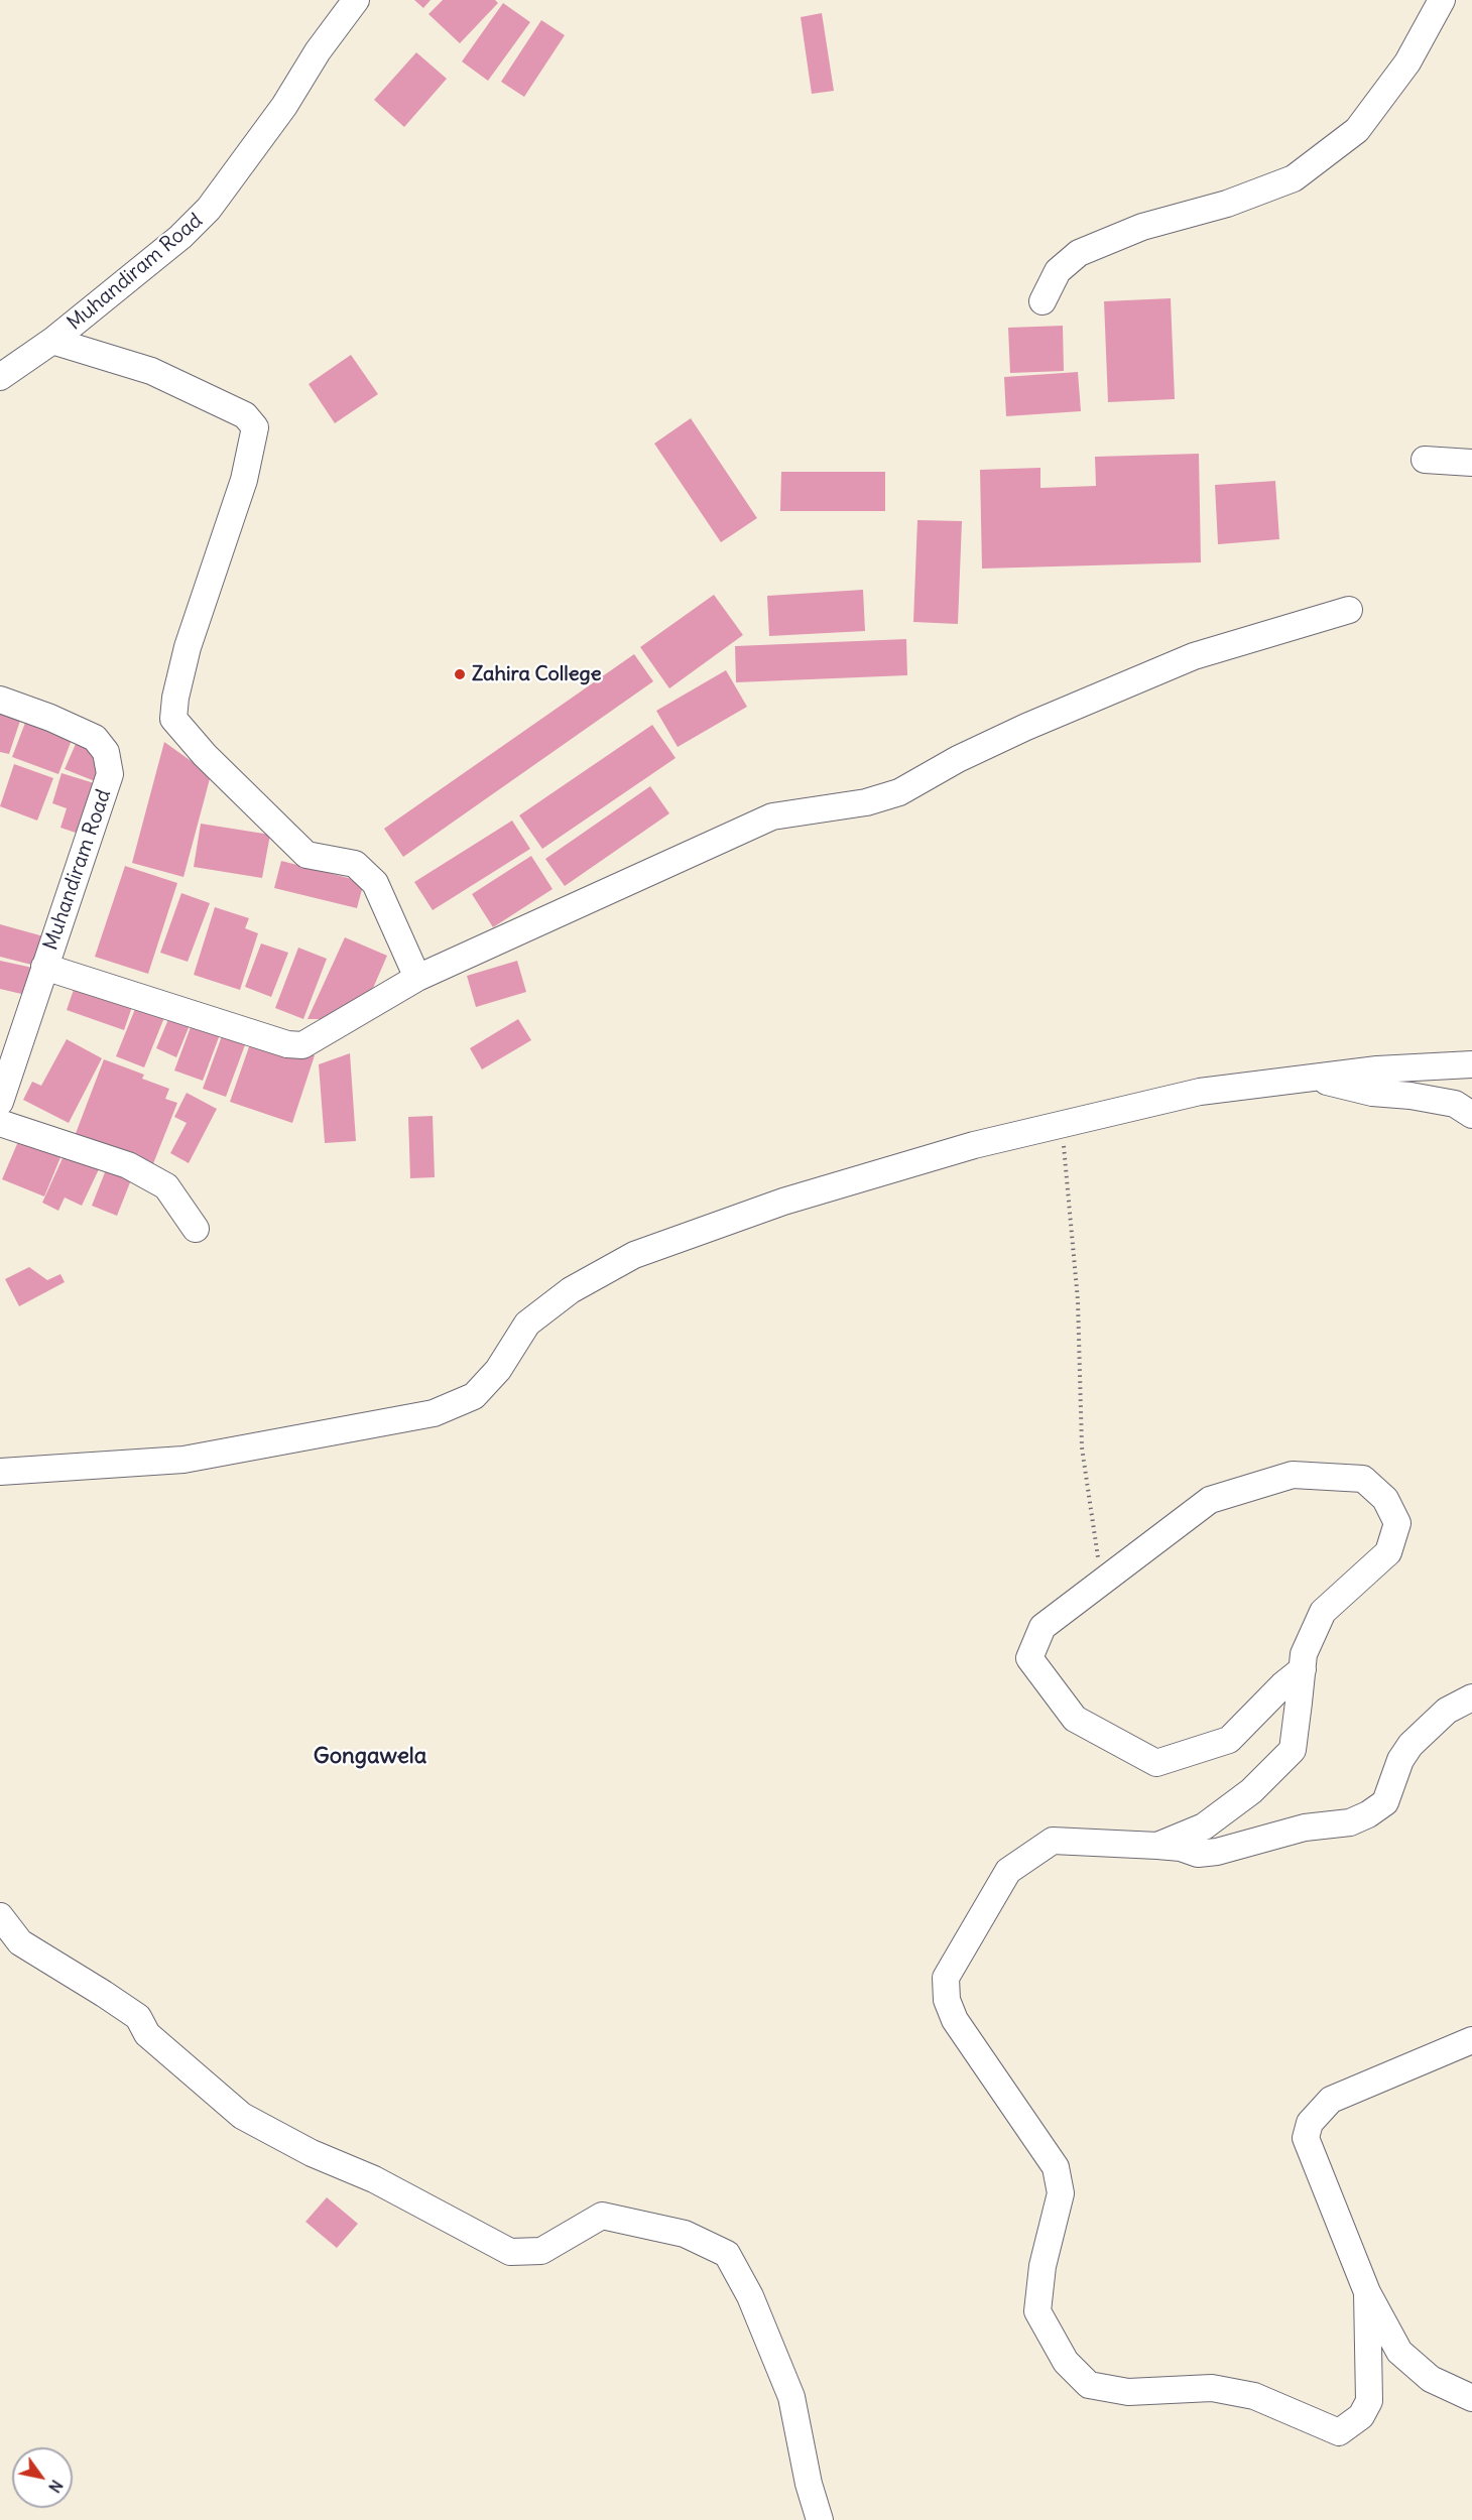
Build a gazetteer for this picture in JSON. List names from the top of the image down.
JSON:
{
  "streets": {
    "street": ["Muhandiram Road"]
  },
  "districts": ["Gongawela"],
  "places": ["Zahira College"],
  "north": "bottom right"
}
